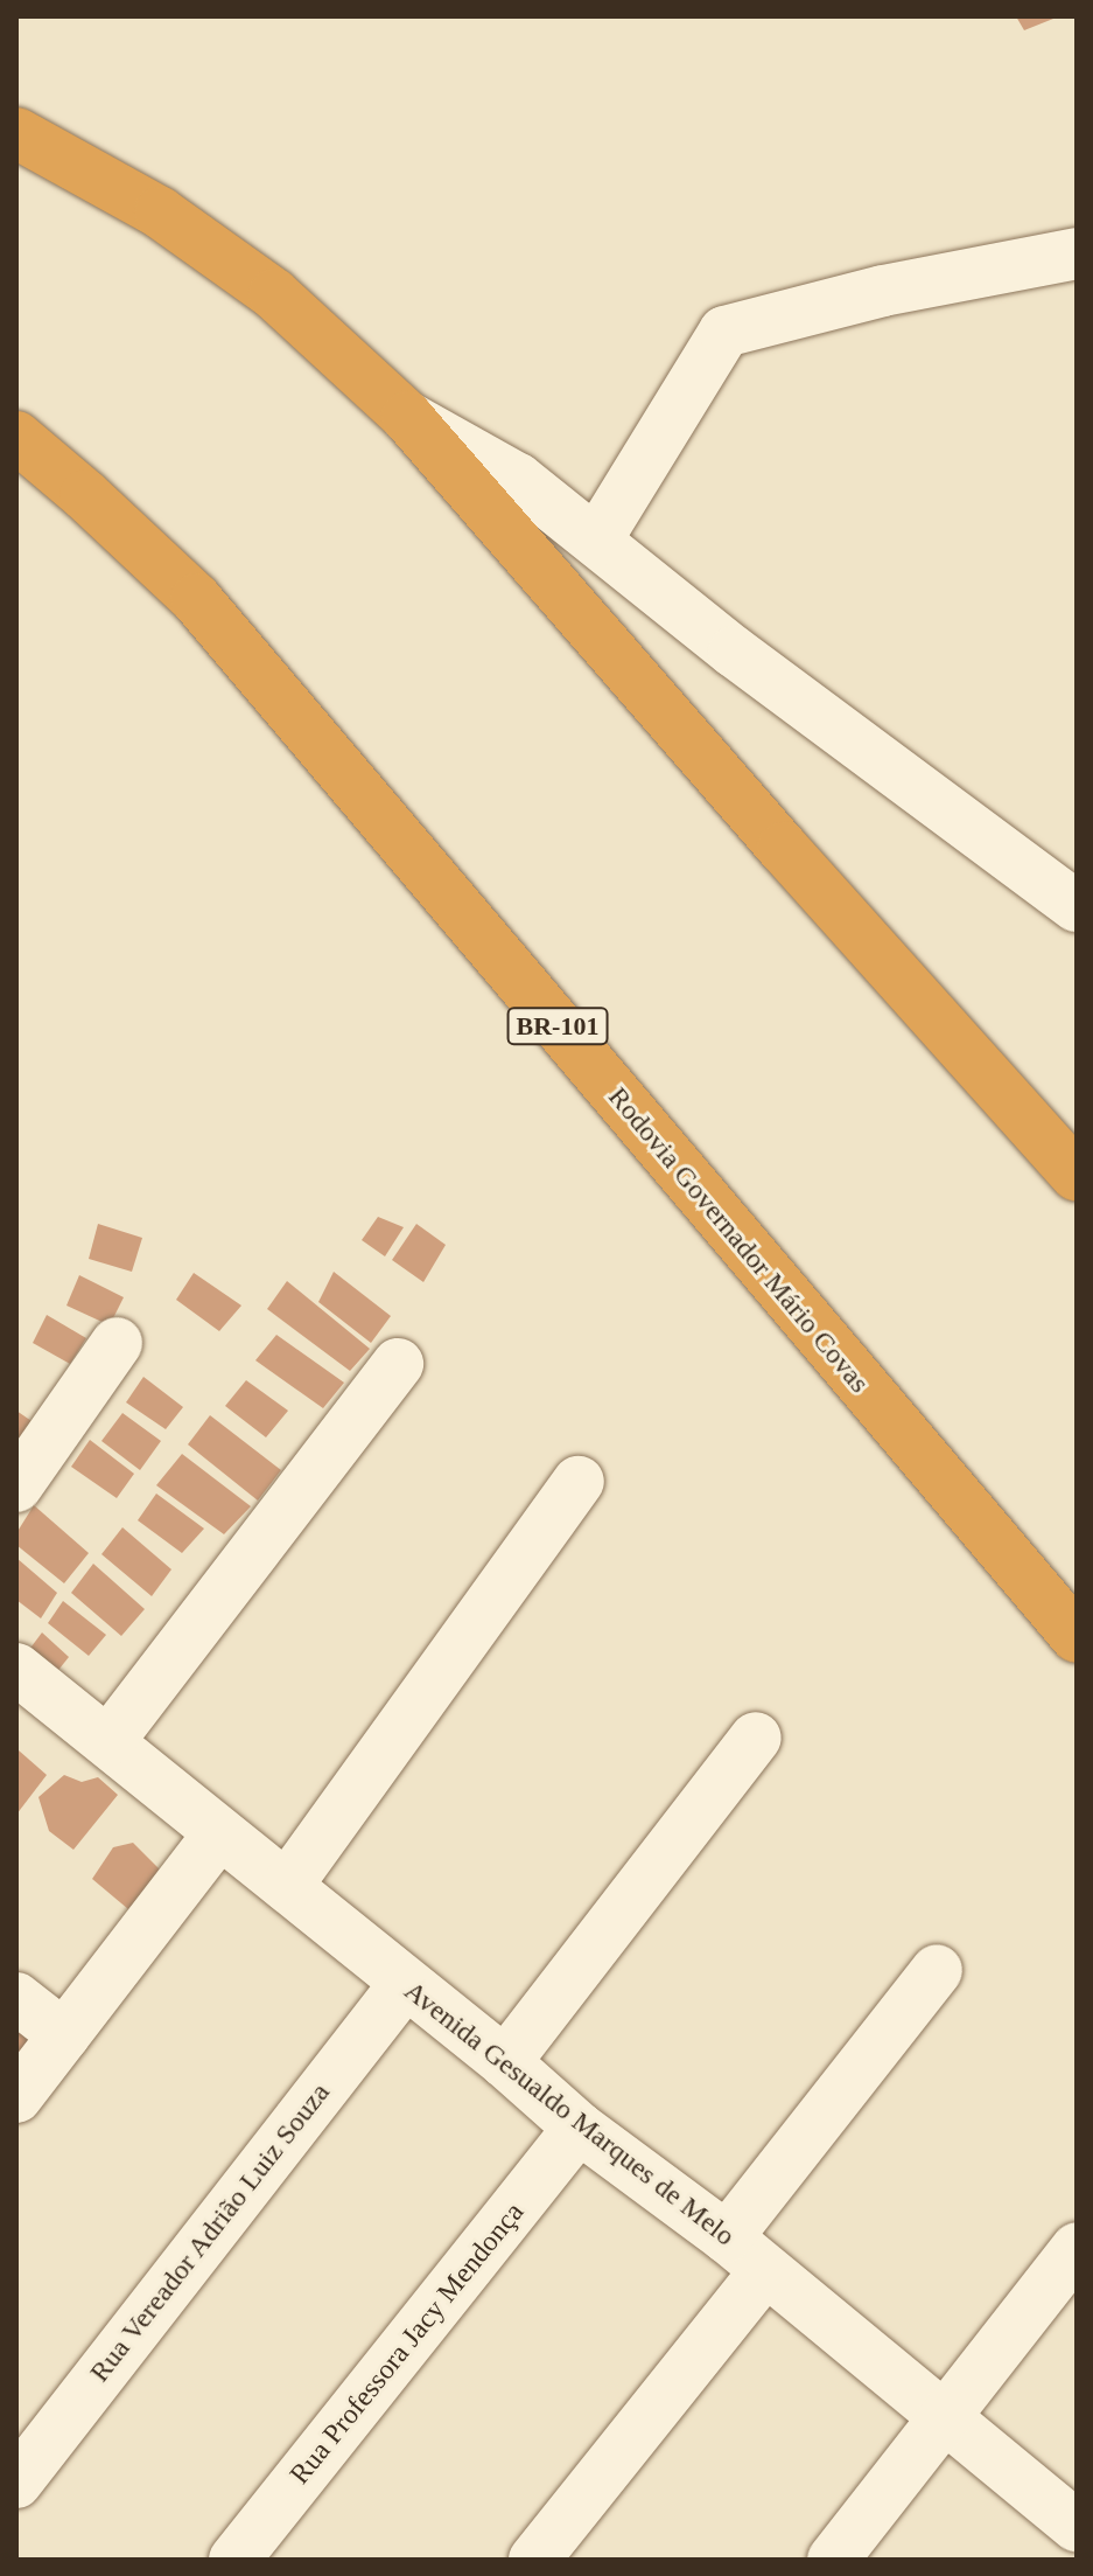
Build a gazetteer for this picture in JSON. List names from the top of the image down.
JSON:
{
  "streets": {
    "highway": ["BR-101", "Rodovia Governador Mário Covas"],
    "street": ["Avenida Gesualdo Marques de Melo", "Rua Vereador Adrião Luiz Souza", "Rua Professora Jacy Mendonça"]
  },
  "crossings": [
    ["Avenida Gesualdo Marques de Melo", "Rua Vereador Adrião Luiz Souza"],
    ["Avenida Gesualdo Marques de Melo", "Rua Professora Jacy Mendonça"]
  ]
}
